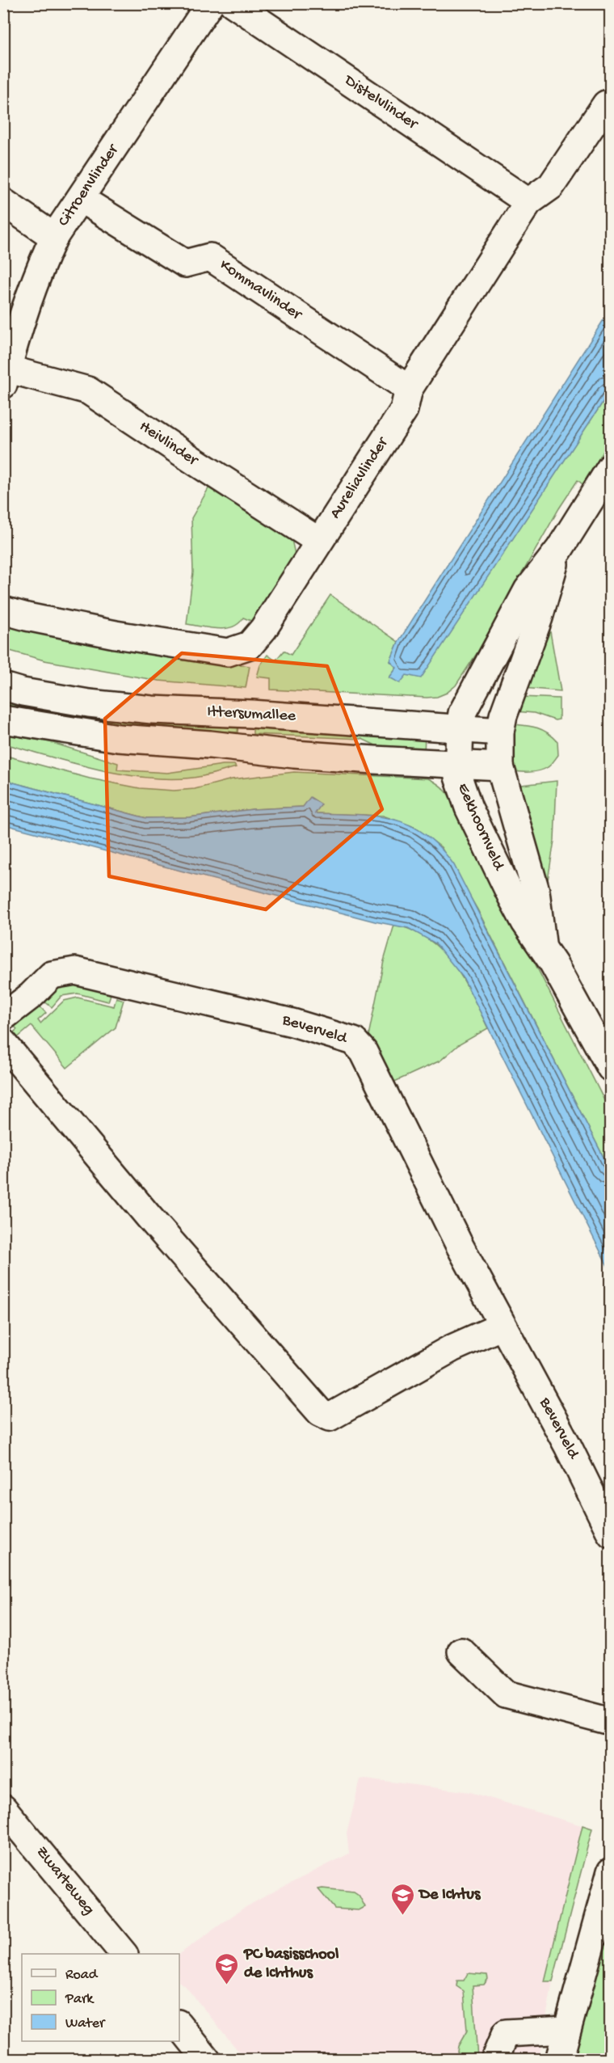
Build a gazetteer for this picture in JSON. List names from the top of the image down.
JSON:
{
  "streets": {
    "street": [
      "Distelvlinder",
      "Citroenvlinder",
      "Kommavlinder",
      "Heivlinder",
      "Aureliavlinder",
      "Ittersumallee",
      "Eekhoornveld",
      "Beverveld",
      "Zwarteweg"
    ]
  },
  "crossings": [
    ["Distelvlinder", "Aureliavlinder"],
    ["Citroenvlinder", "Kommavlinder"],
    ["Citroenvlinder", "Heivlinder"],
    ["Kommavlinder", "Aureliavlinder"],
    ["Heivlinder", "Aureliavlinder"],
    ["Ittersumallee", "Eekhoornveld"]
  ],
  "places": {
    "school or university": ["De Ichtus", "PC basisschool de Ichthus"]
  },
  "legend": ["Road", "Park", "Water"]
}
